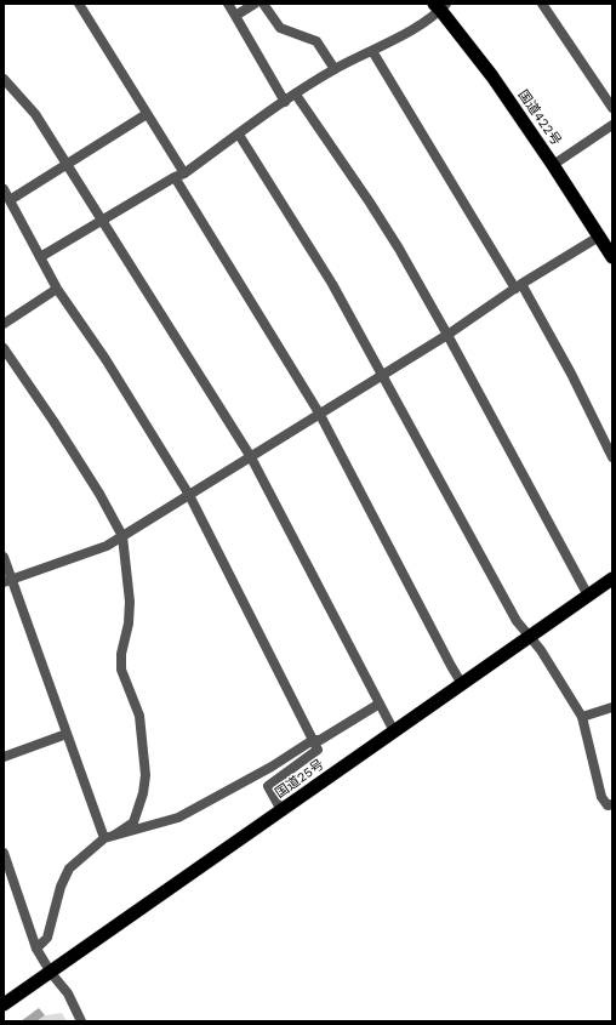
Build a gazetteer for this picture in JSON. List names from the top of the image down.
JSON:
{
  "streets": {
    "highway": ["国道422号", "国道25号"]
  }
}
